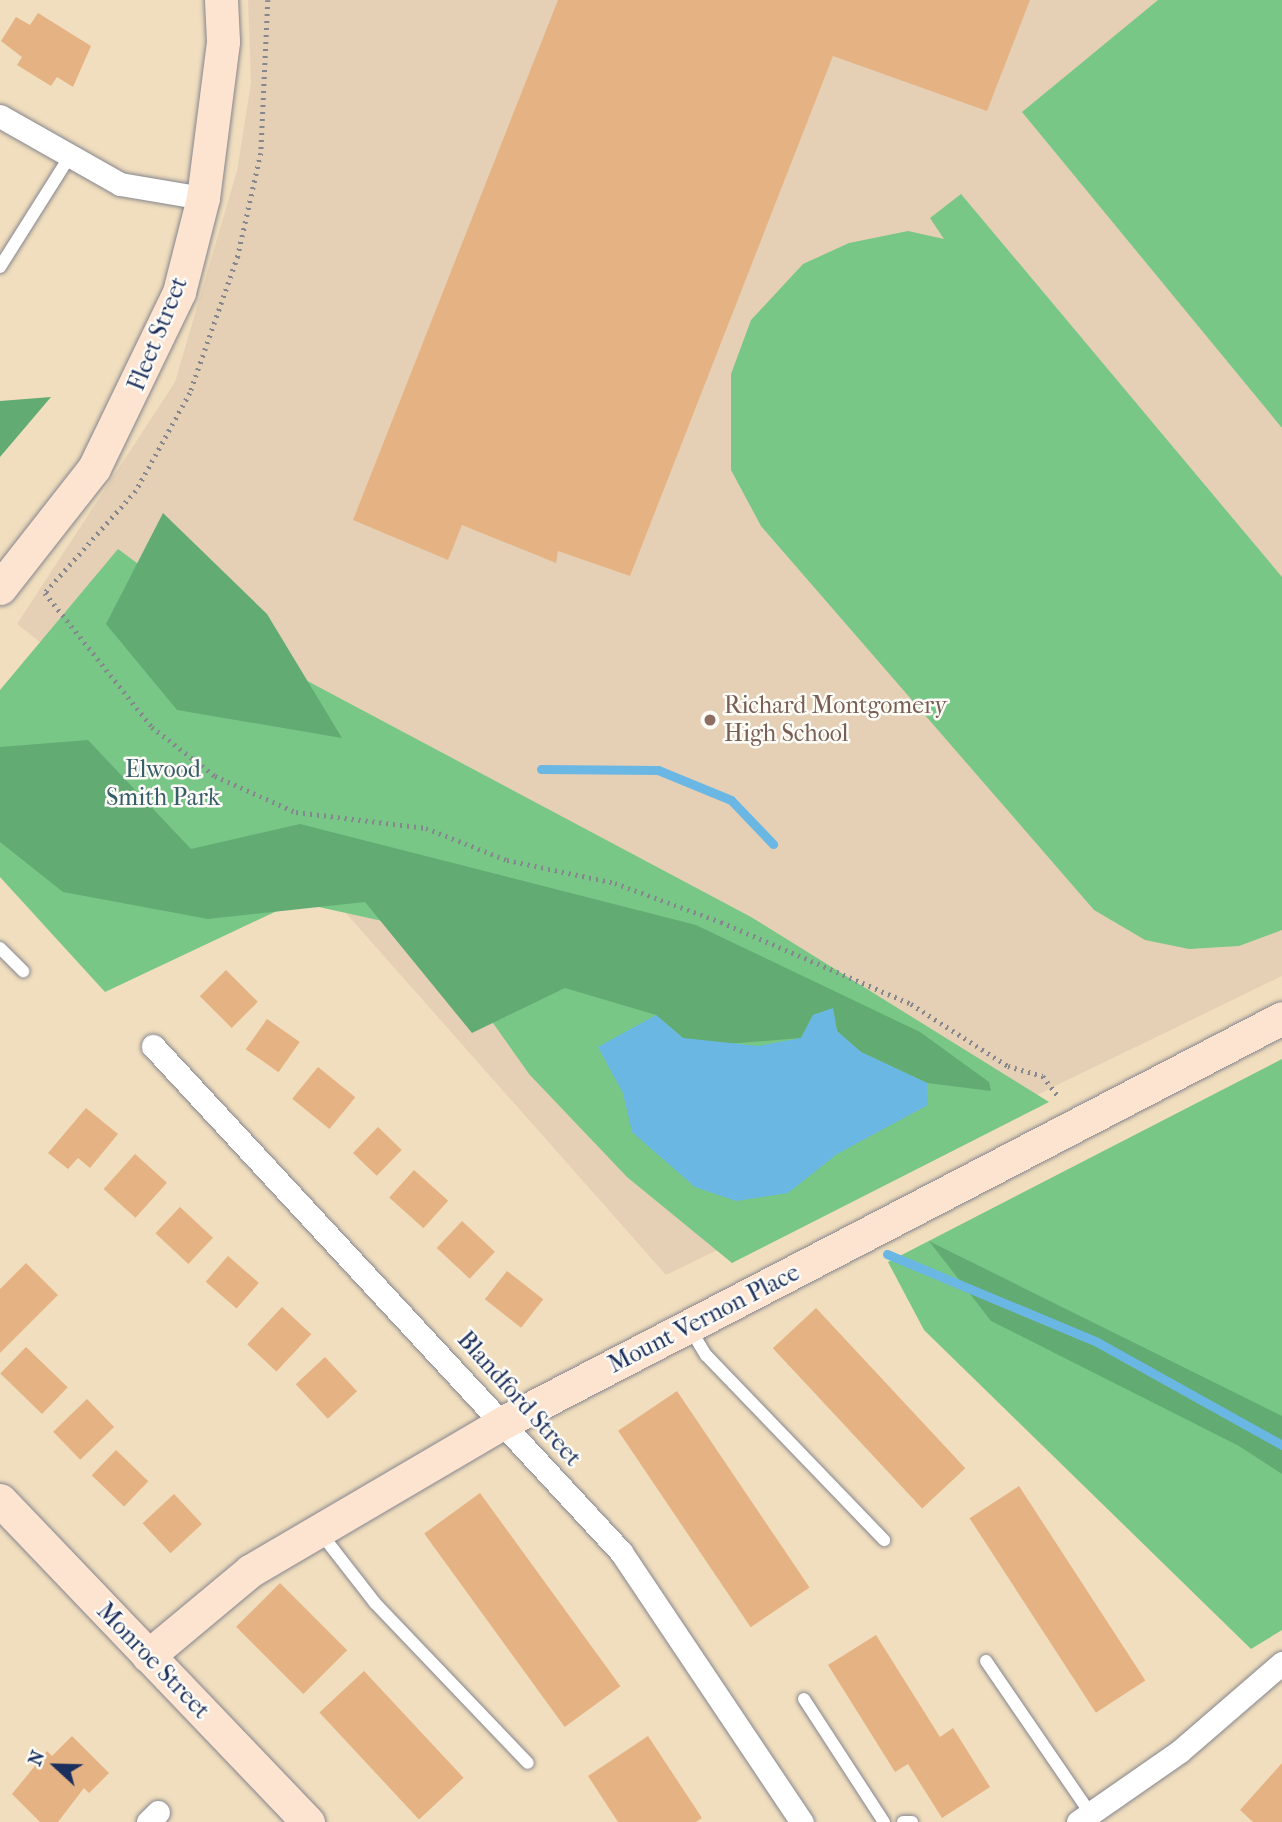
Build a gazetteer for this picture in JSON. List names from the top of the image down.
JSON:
{
  "streets": {
    "street": [
      "Fleet Street",
      "Mount Vernon Place",
      "Blandford Street",
      "Monroe Street"
    ]
  },
  "crossings": [
    ["Mount Vernon Place", "Blandford Street"],
    ["Mount Vernon Place", "Monroe Street"]
  ],
  "parks": ["Elwood Smith Park"],
  "places": ["Richard Montgomery High School"],
  "north": "left"
}
